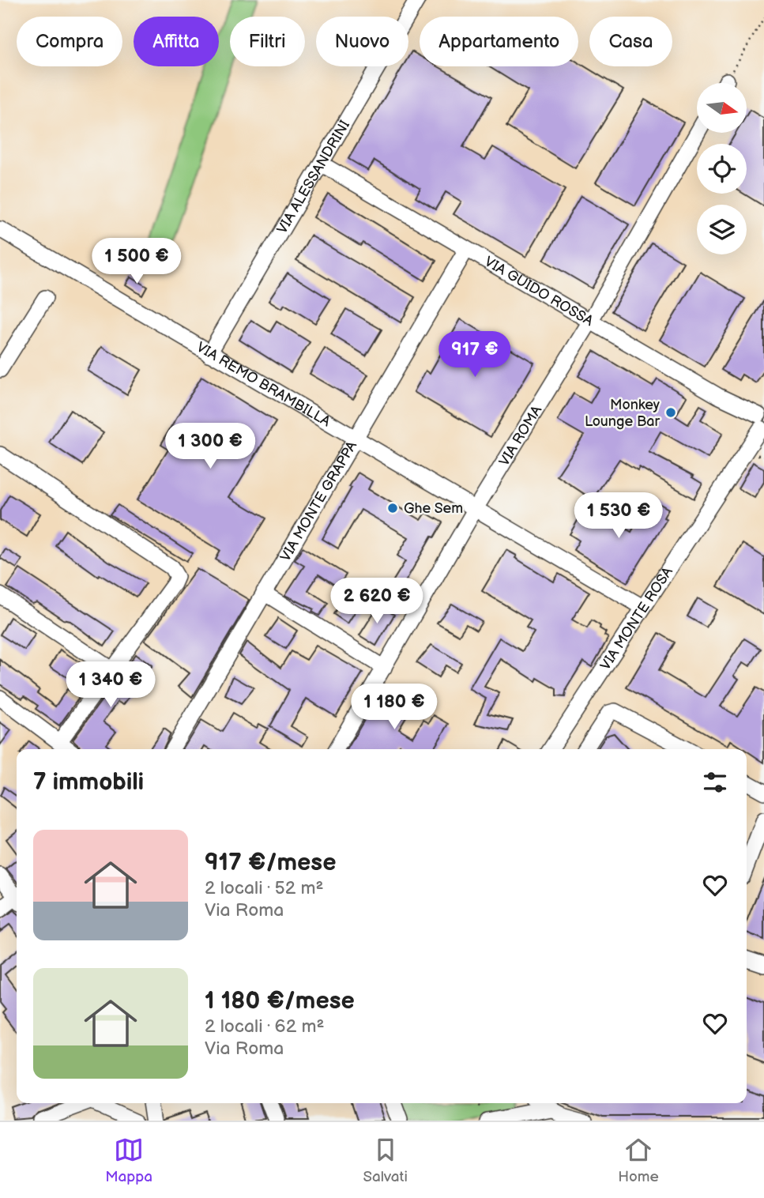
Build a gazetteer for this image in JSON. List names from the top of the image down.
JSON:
{
  "streets": {
    "street": [
      "VIA ALESSANDRINI",
      "VIA GUIDO ROSSA",
      "VIA REMO BRAMBILLA",
      "VIA ROMA",
      "VIA MONTE GRAPPA",
      "VIA MONTE ROSA"
    ]
  },
  "crossings": [
    ["VIA ALESSANDRINI", "VIA GUIDO ROSSA"],
    ["VIA ALESSANDRINI", "VIA REMO BRAMBILLA"],
    ["VIA GUIDO ROSSA", "VIA ROMA"],
    ["VIA GUIDO ROSSA", "VIA MONTE GRAPPA"],
    ["VIA GUIDO ROSSA", "VIA MONTE ROSA"],
    ["VIA REMO BRAMBILLA", "VIA ROMA"],
    ["VIA REMO BRAMBILLA", "VIA MONTE GRAPPA"],
    ["VIA REMO BRAMBILLA", "VIA MONTE ROSA"]
  ],
  "places": ["Monkey Lounge Bar", "Ghe Sem"],
  "north": "right",
  "page": {
    "chip": [
      "Compra",
      "Affitta",
      "Filtri",
      "Nuovo",
      "Appartamento",
      "Casa"
    ],
    "price": [
      "1 500 €",
      "917 €",
      "1 300 €",
      "1 530 €",
      "2 620 €",
      "1 340 €",
      "1 180 €"
    ],
    "heading": "7 immobili",
    "list": [
      {
        "name": "917 €/mese",
        "note": "2 locali · 52 m² · Via Roma"
      },
      {
        "name": "1 180 €/mese",
        "note": "2 locali · 62 m² · Via Roma"
      }
    ],
    "tabs": ["Mappa", "Salvati", "Home"]
  }
}
